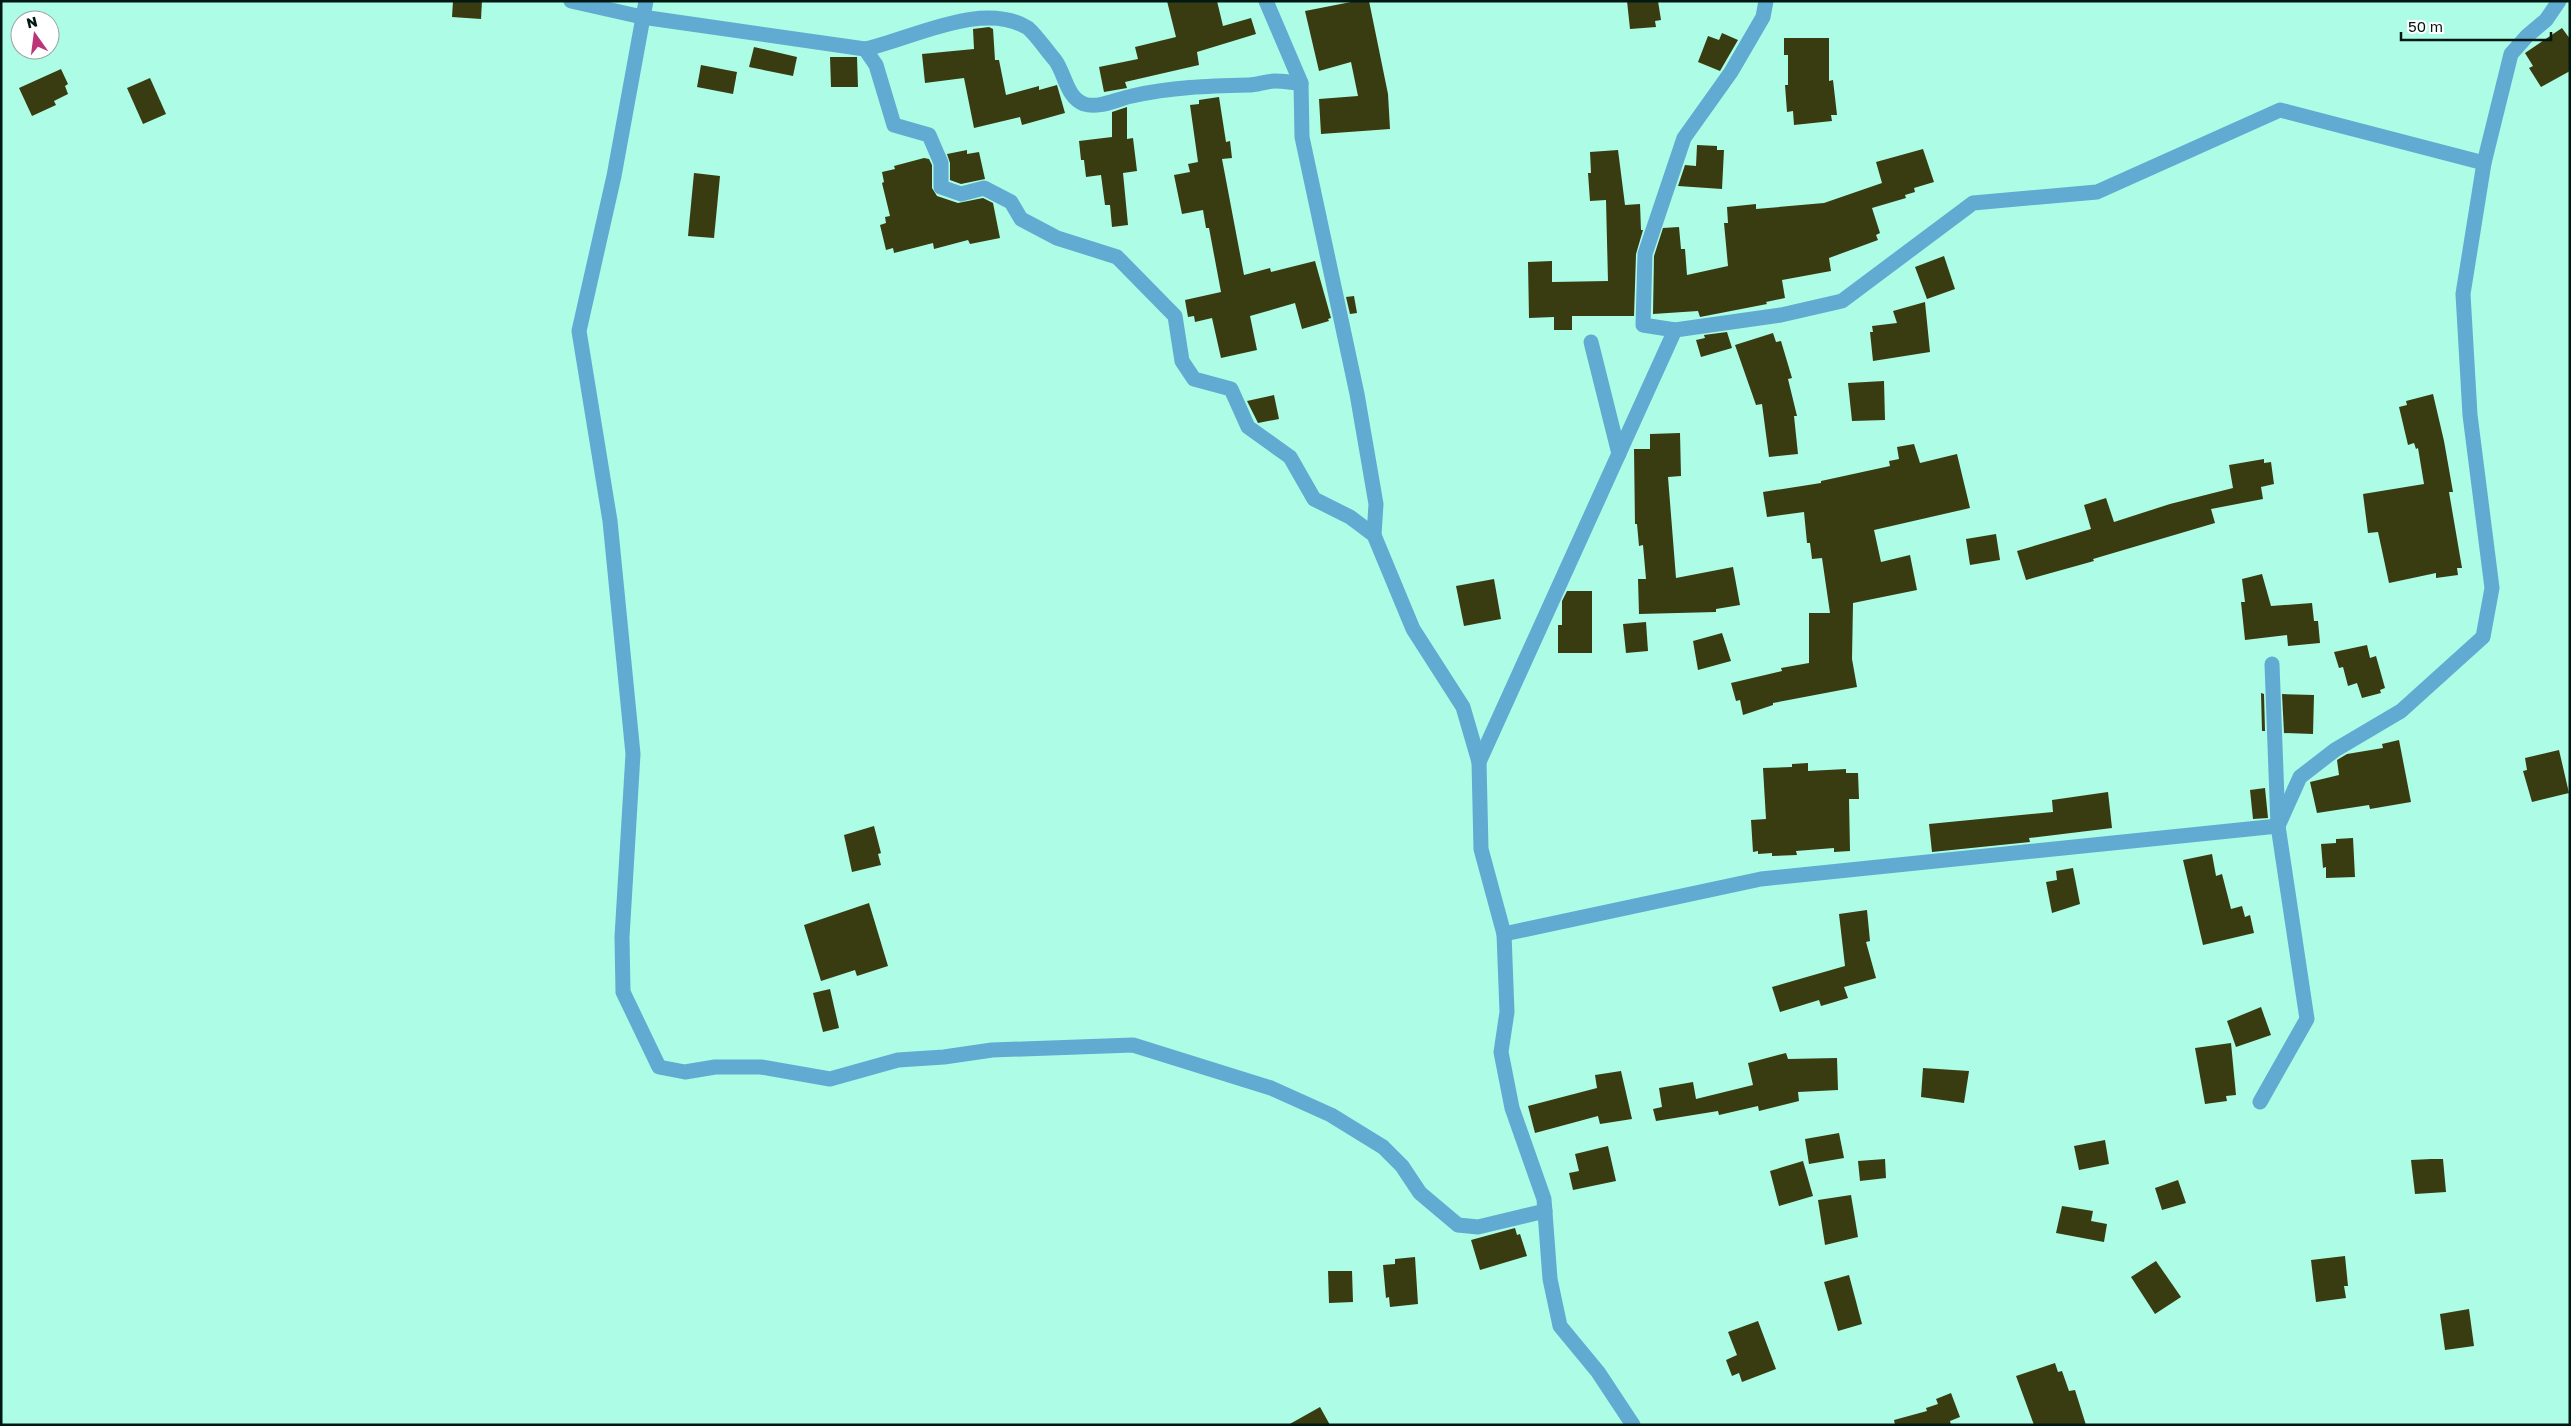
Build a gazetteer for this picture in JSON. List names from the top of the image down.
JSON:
{
  "scale_bar": "50 m",
  "north": "top"
}
